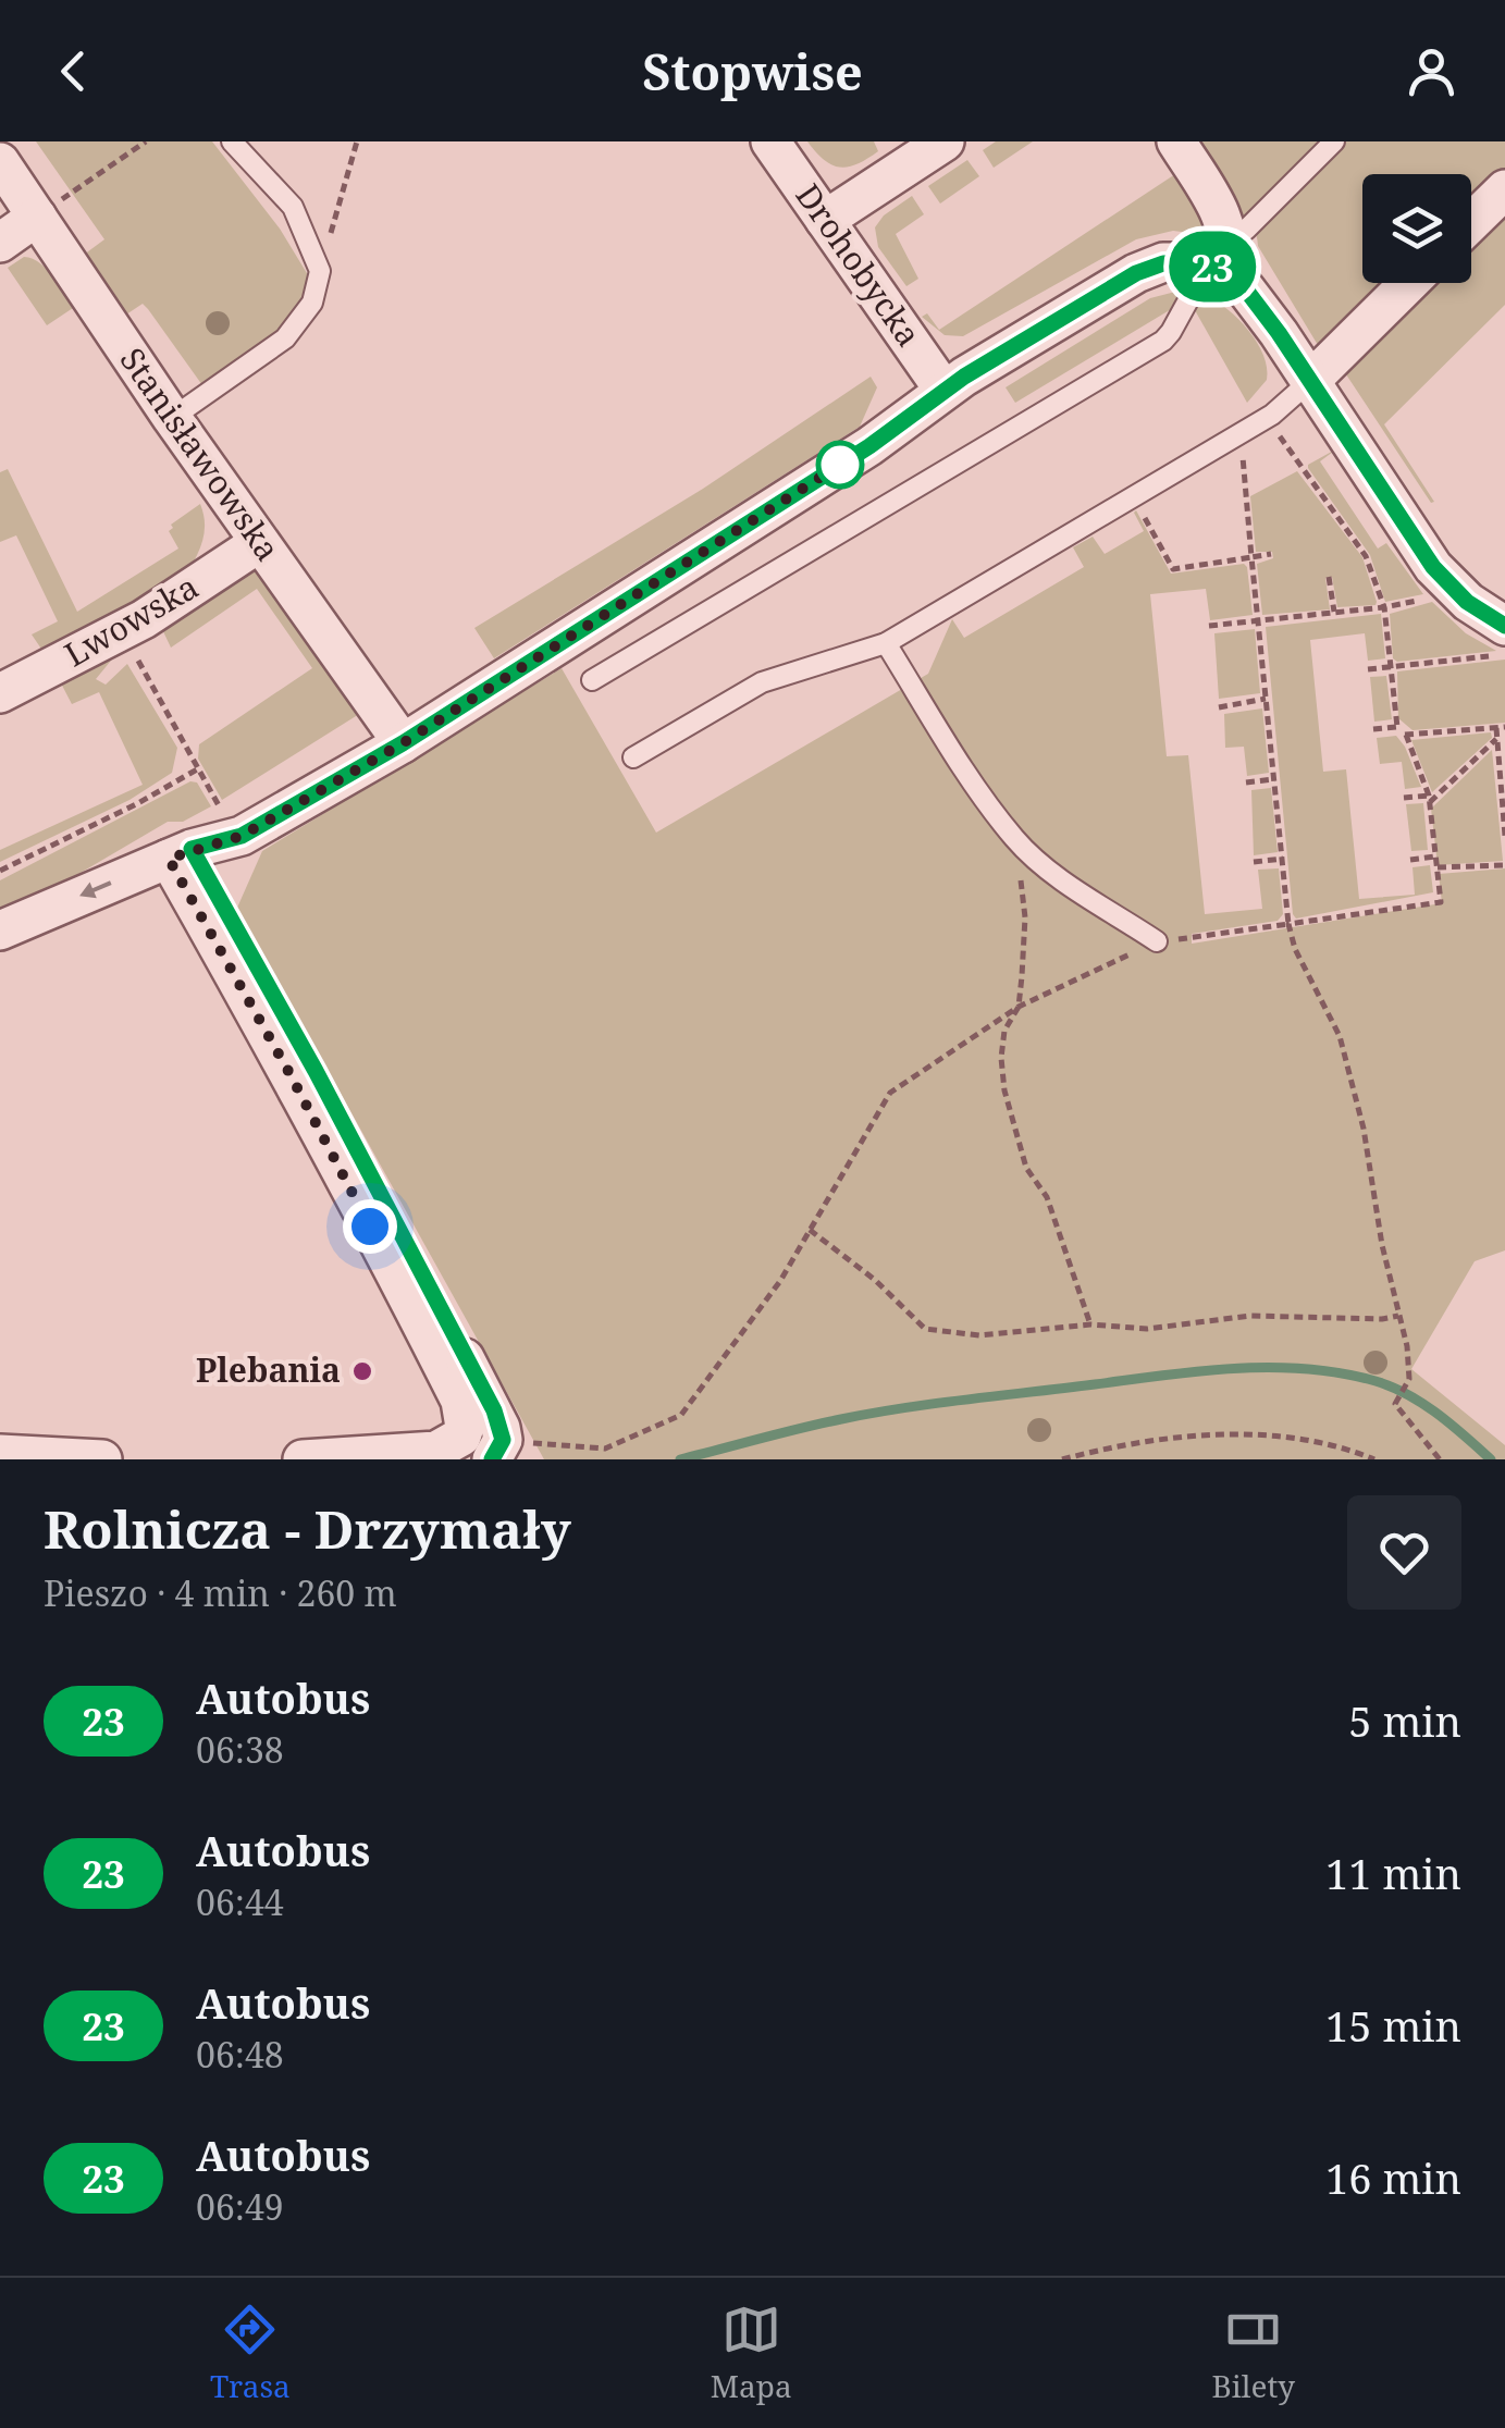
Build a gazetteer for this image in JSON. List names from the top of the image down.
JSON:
{
  "streets": {
    "street": ["Drohobycka", "Stanisławowska", "Lwowska"]
  },
  "crossings": [
    ["Stanisławowska", "Lwowska"]
  ],
  "places": ["Plebania"],
  "lines": ["bus line 23"],
  "page": {
    "header": "Stopwise",
    "on_map": "23",
    "heading": ["Rolnicza - Drzymały", "Pieszo · 4 min · 260 m"],
    "list": [
      {
        "mark": "23",
        "name": "Autobus",
        "note": "06:38",
        "value": "5 min"
      },
      {
        "mark": "23",
        "name": "Autobus",
        "note": "06:44",
        "value": "11 min"
      },
      {
        "mark": "23",
        "name": "Autobus",
        "note": "06:48",
        "value": "15 min"
      },
      {
        "mark": "23",
        "name": "Autobus",
        "note": "06:49",
        "value": "16 min"
      }
    ],
    "tabs": ["Trasa", "Mapa", "Bilety"]
  }
}
